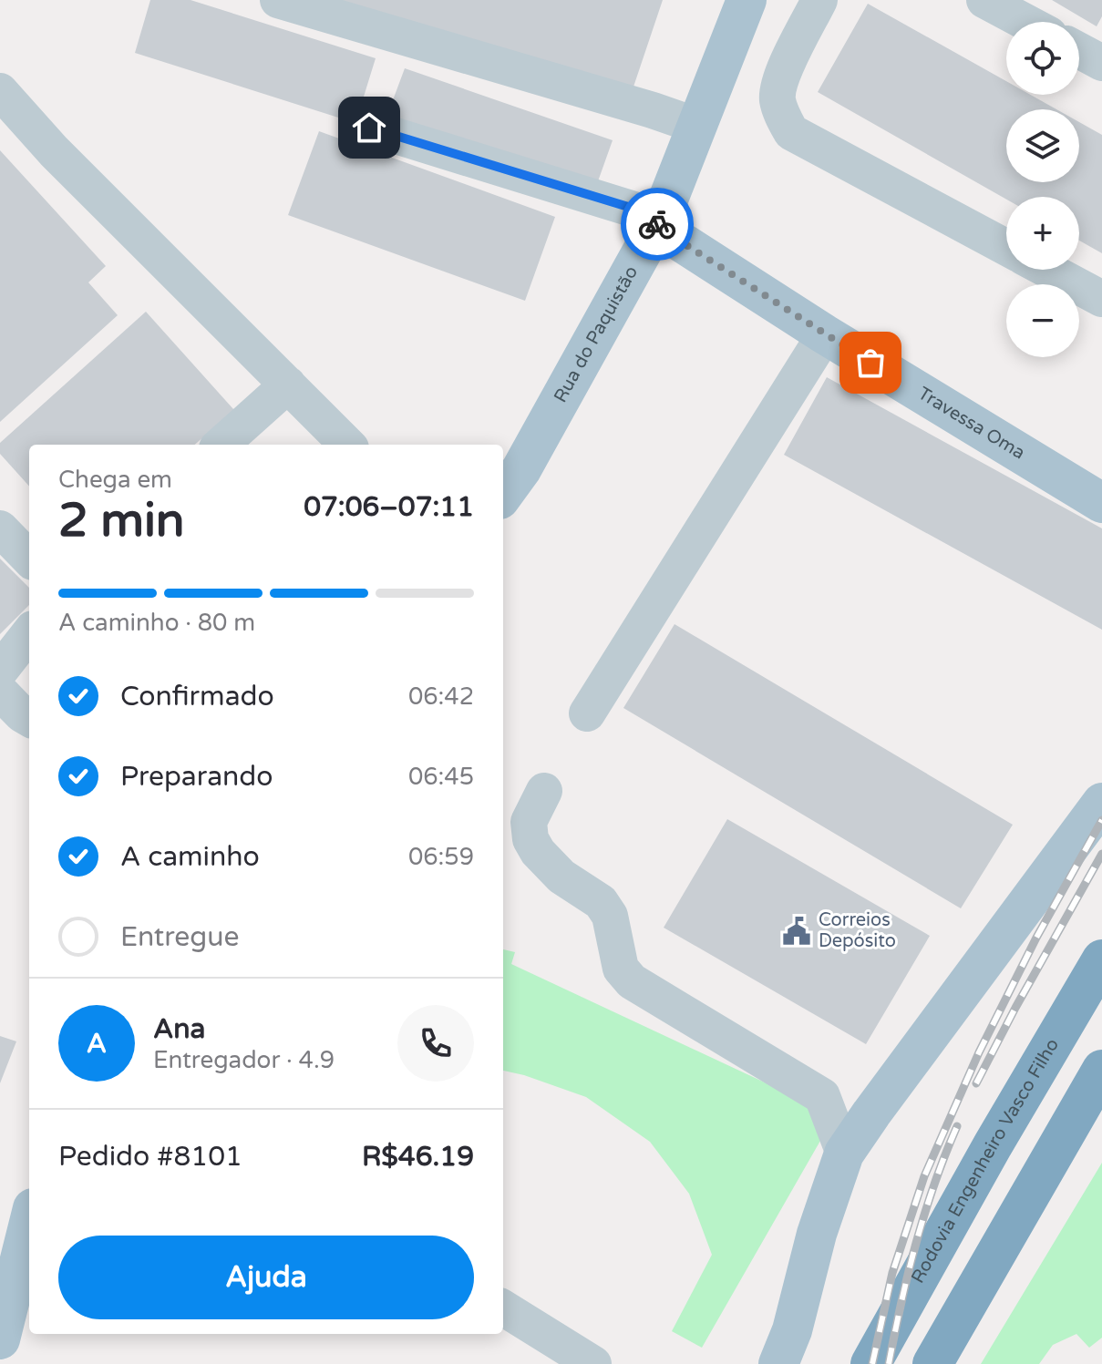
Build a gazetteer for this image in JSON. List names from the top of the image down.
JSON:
{
  "streets": {
    "highway": ["Rodovia Engenheiro Vasco Filho"],
    "main road": ["Rua do Paquistão", "Travessa Oma"]
  },
  "crossings": [
    ["Rua do Paquistão", "Travessa Oma"]
  ],
  "places": {
    "public building": ["Correios Depósito"]
  },
  "page": {
    "map_buttons": ["+", "−"],
    "heading": ["2 min", "Chega em", "07:06–07:11"],
    "panel": [
      "Ana",
      "Entregador · 4.9",
      "Pedido #8101",
      "R$46.19"
    ],
    "bar": "A caminho · 80 m",
    "list": [
      ["Confirmado", "06:42"],
      ["Preparando", "06:45"],
      ["A caminho", "06:59"],
      "Entregue"
    ],
    "round": "A",
    "buttons": "Ajuda"
  }
}
